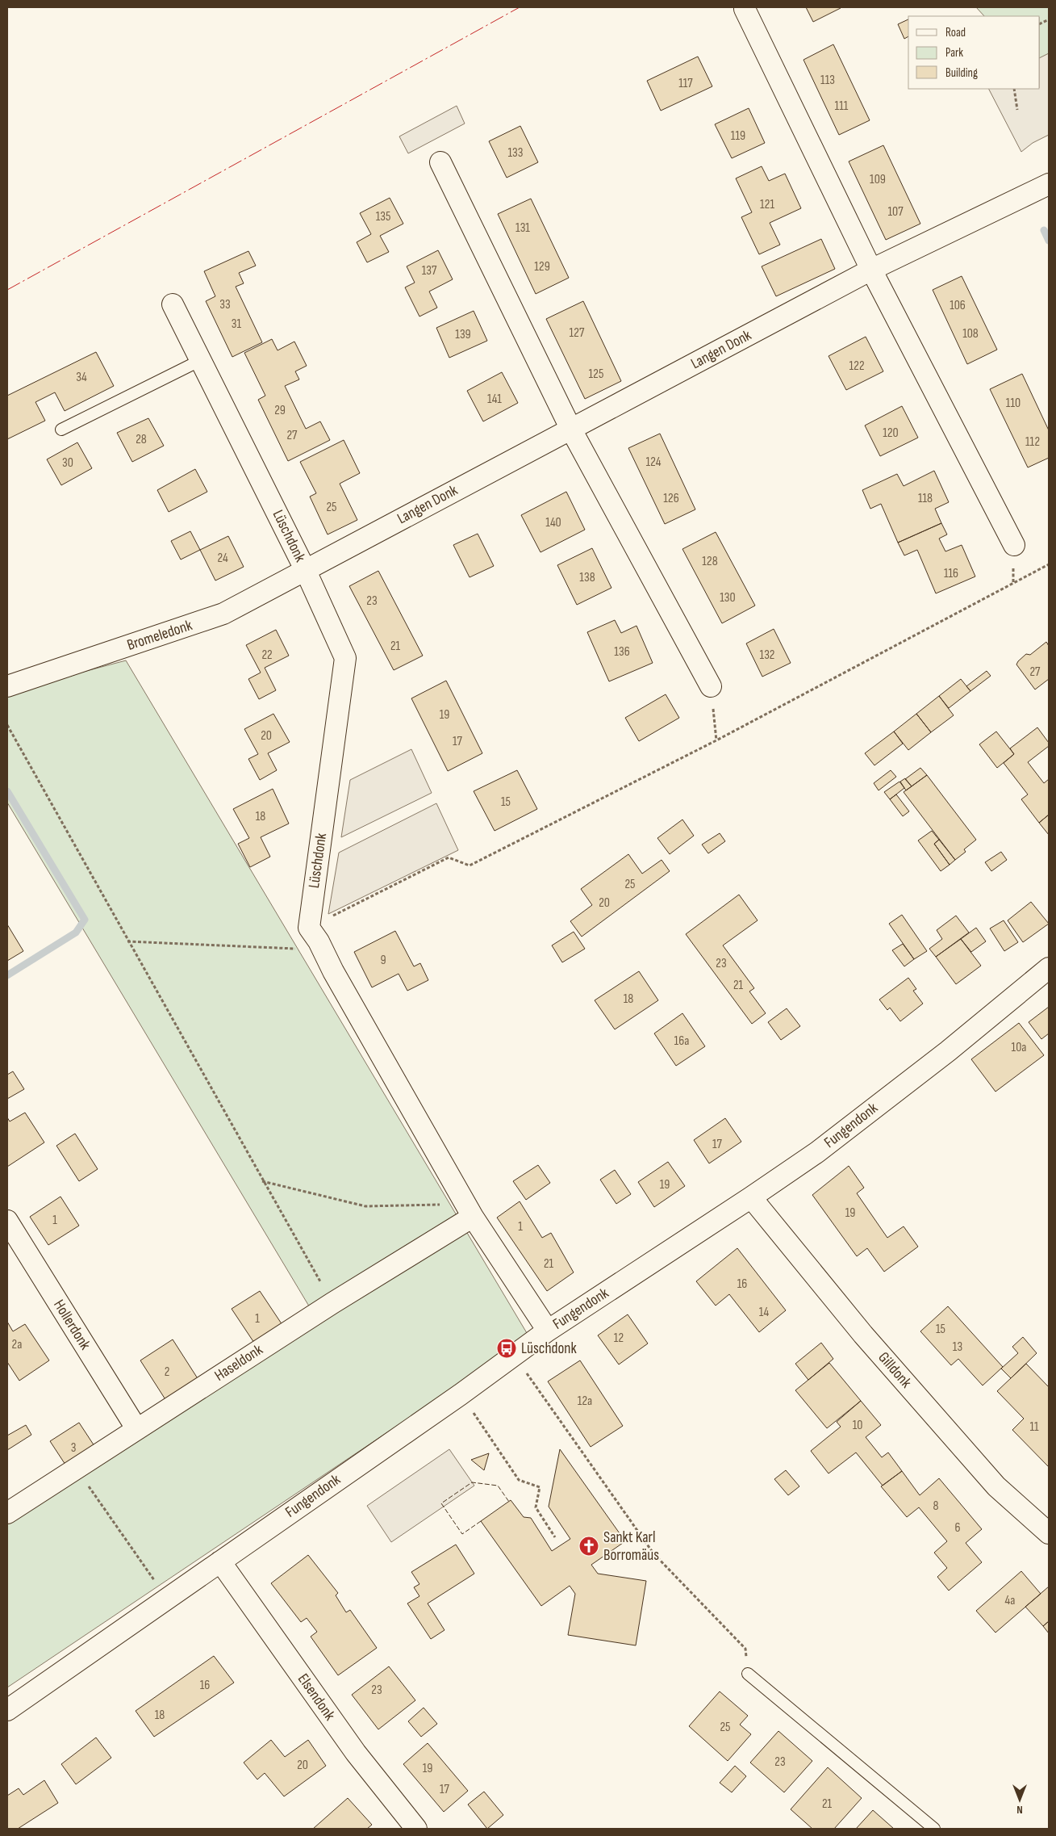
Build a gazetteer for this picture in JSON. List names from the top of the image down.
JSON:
{
  "streets": {
    "street": [
      "Langen Donk",
      "Lüschdonk",
      "Bromeledonk",
      "Fungendonk",
      "Hollerdonk",
      "Haseldonk",
      "Gilldonk",
      "Elsendonk"
    ]
  },
  "crossings": [
    ["Langen Donk", "Lüschdonk"],
    ["Langen Donk", "Bromeledonk"],
    ["Lüschdonk", "Bromeledonk"],
    ["Fungendonk", "Gilldonk"],
    ["Fungendonk", "Elsendonk"],
    ["Hollerdonk", "Haseldonk"]
  ],
  "places": {
    "bus stop": ["Lüschdonk"],
    "church": ["Sankt Karl Borromäus"]
  },
  "house_numbers": [
    "113",
    "117",
    "111",
    "119",
    "133",
    "109",
    "121",
    "107",
    "135",
    "131",
    "129",
    "137",
    "33",
    "106",
    "31",
    "127",
    "108",
    "139",
    "122",
    "125",
    "34",
    "141",
    "110",
    "29",
    "120",
    "27",
    "28",
    "112",
    "124",
    "30",
    "126",
    "118",
    "25",
    "140",
    "24",
    "128",
    "116",
    "138",
    "130",
    "23",
    "21",
    "136",
    "22",
    "132",
    "27",
    "19",
    "20",
    "17",
    "15",
    "18",
    "25",
    "20",
    "9",
    "23",
    "21",
    "18",
    "16a",
    "10a",
    "17",
    "19",
    "19",
    "1",
    "1",
    "21",
    "16",
    "14",
    "1",
    "15",
    "12",
    "2a",
    "13",
    "2",
    "12a",
    "10",
    "11",
    "3",
    "8",
    "6",
    "4a",
    "16",
    "23",
    "18",
    "25",
    "23",
    "20",
    "19",
    "17",
    "21"
  ],
  "legend": ["Road", "Park", "Building"],
  "north": "bottom"
}
